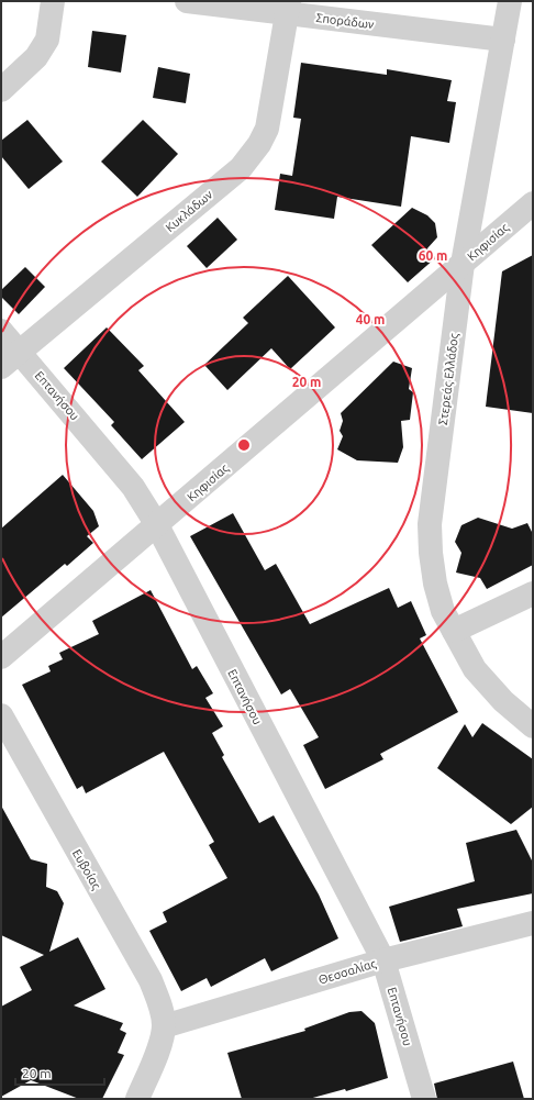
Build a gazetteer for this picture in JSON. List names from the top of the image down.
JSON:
{
  "streets": {
    "street": [
      "Σποράδων",
      "Κυκλάδων",
      "Κηφισίας",
      "Στερεάς Ελλάδος",
      "Επτανήσου",
      "Ευβοίας",
      "Θεσσαλίας"
    ]
  },
  "crossings": [
    ["Σποράδων", "Κυκλάδων"],
    ["Σποράδων", "Στερεάς Ελλάδος"],
    ["Κυκλάδων", "Επτανήσου"],
    ["Κηφισίας", "Στερεάς Ελλάδος"],
    ["Κηφισίας", "Επτανήσου"],
    ["Επτανήσου", "Θεσσαλίας"],
    ["Ευβοίας", "Θεσσαλίας"]
  ],
  "scale_bar": "20 m",
  "rings": ["60 m", "40 m", "20 m"]
}
